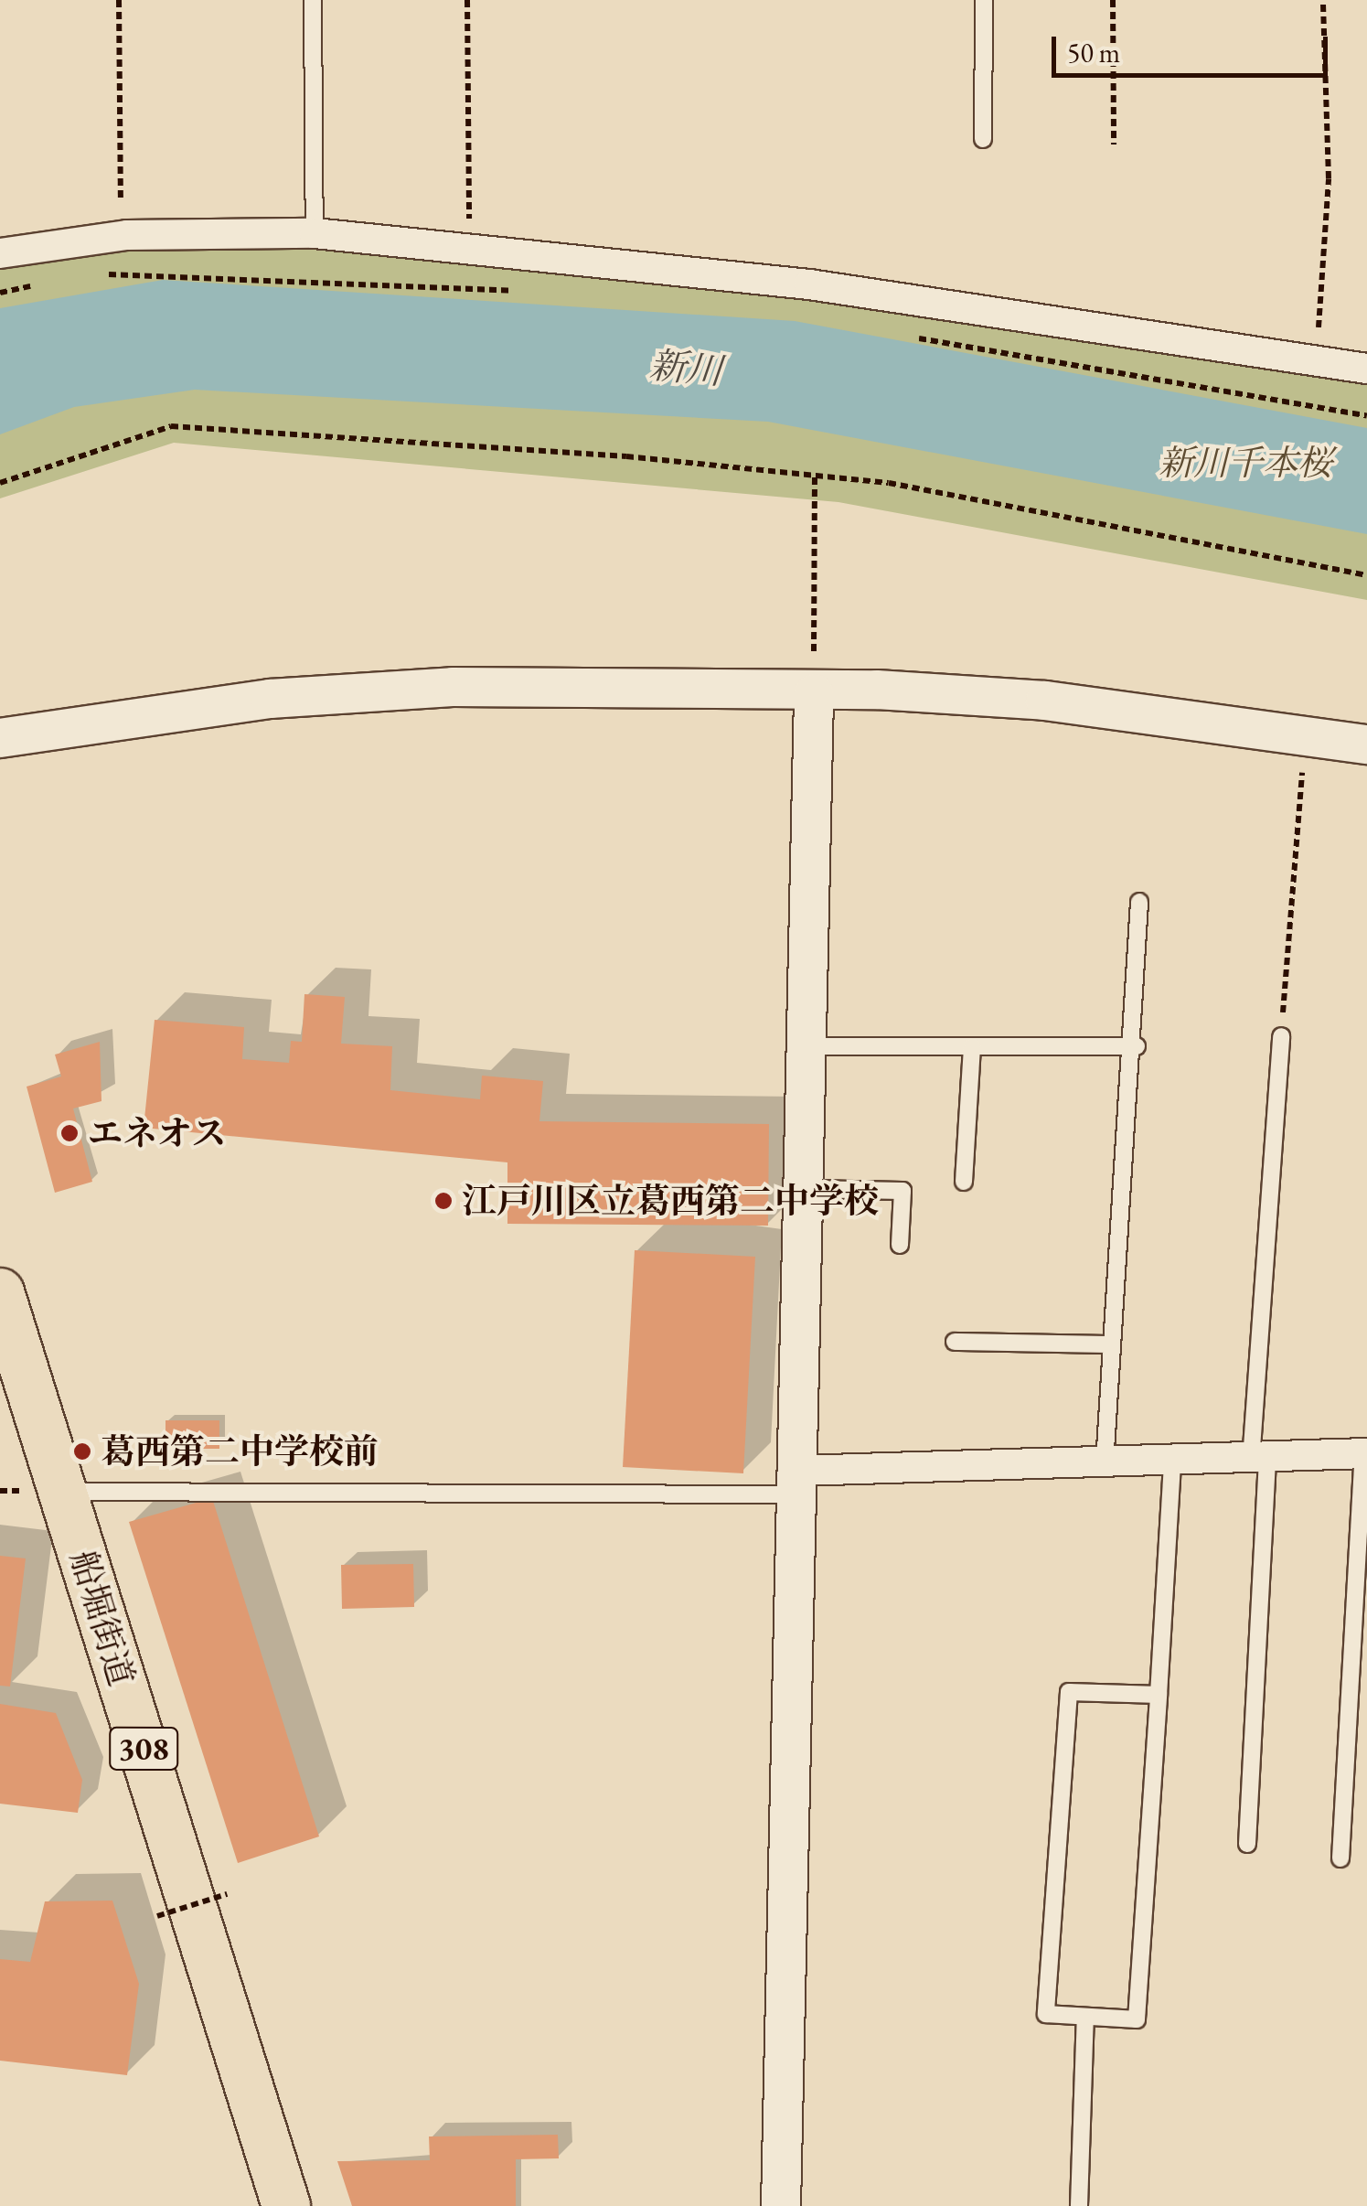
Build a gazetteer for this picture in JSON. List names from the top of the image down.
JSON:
{
  "streets": {
    "main road": ["船堀街道", "308"]
  },
  "water": ["新川"],
  "parks": ["新川千本桜"],
  "places": ["エネオス", "江戸川区立葛西第二中学校", "葛西第二中学校前"],
  "scale_bar": "50 m"
}
